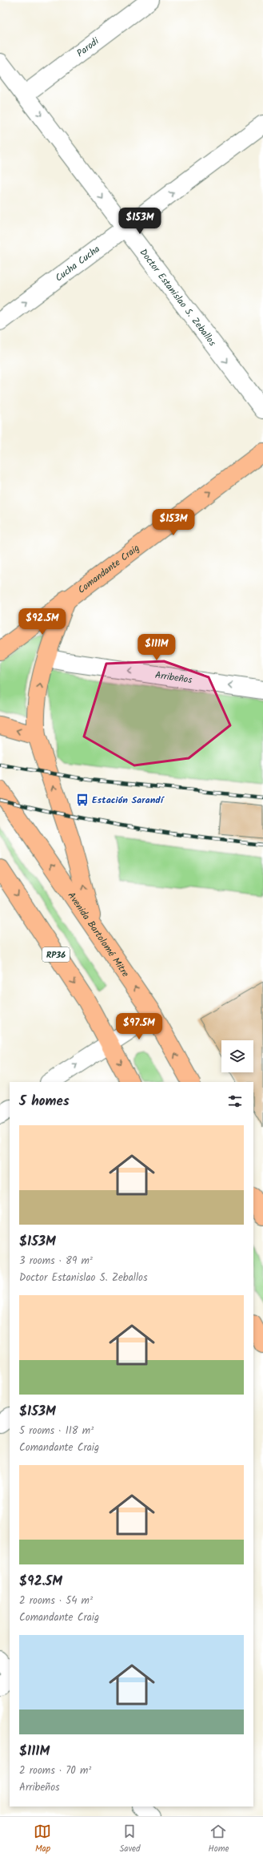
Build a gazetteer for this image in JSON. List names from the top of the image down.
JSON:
{
  "streets": {
    "main road": ["Comandante Craig", "Avenida Bartolomé Mitre", "RP36"],
    "street": [
      "Parodi",
      "Cucha Cucha",
      "Doctor Estanislao S. Zeballos",
      "Arribeños"
    ]
  },
  "crossings": [
    ["Parodi", "Doctor Estanislao S. Zeballos"],
    ["Cucha Cucha", "Doctor Estanislao S. Zeballos"]
  ],
  "one_way": [
    "Cucha Cucha",
    "Doctor Estanislao S. Zeballos",
    "Comandante Craig",
    "Arribeños"
  ],
  "places": {
    "bus stop": ["Estación Sarandí"]
  },
  "page": {
    "price": [
      "$153M",
      "$153M",
      "$92.5M",
      "$111M",
      "$97.5M"
    ],
    "heading": "5 homes",
    "list": [
      {
        "name": "$153M",
        "note": "3 rooms · 89 m² · Doctor Estanislao S. Zeballos"
      },
      {
        "name": "$153M",
        "note": "5 rooms · 118 m² · Comandante Craig"
      },
      {
        "name": "$92.5M",
        "note": "2 rooms · 54 m² · Comandante Craig"
      },
      {
        "name": "$111M",
        "note": "2 rooms · 70 m² · Arribeños"
      }
    ],
    "tabs": ["Map", "Saved", "Home"]
  }
}
